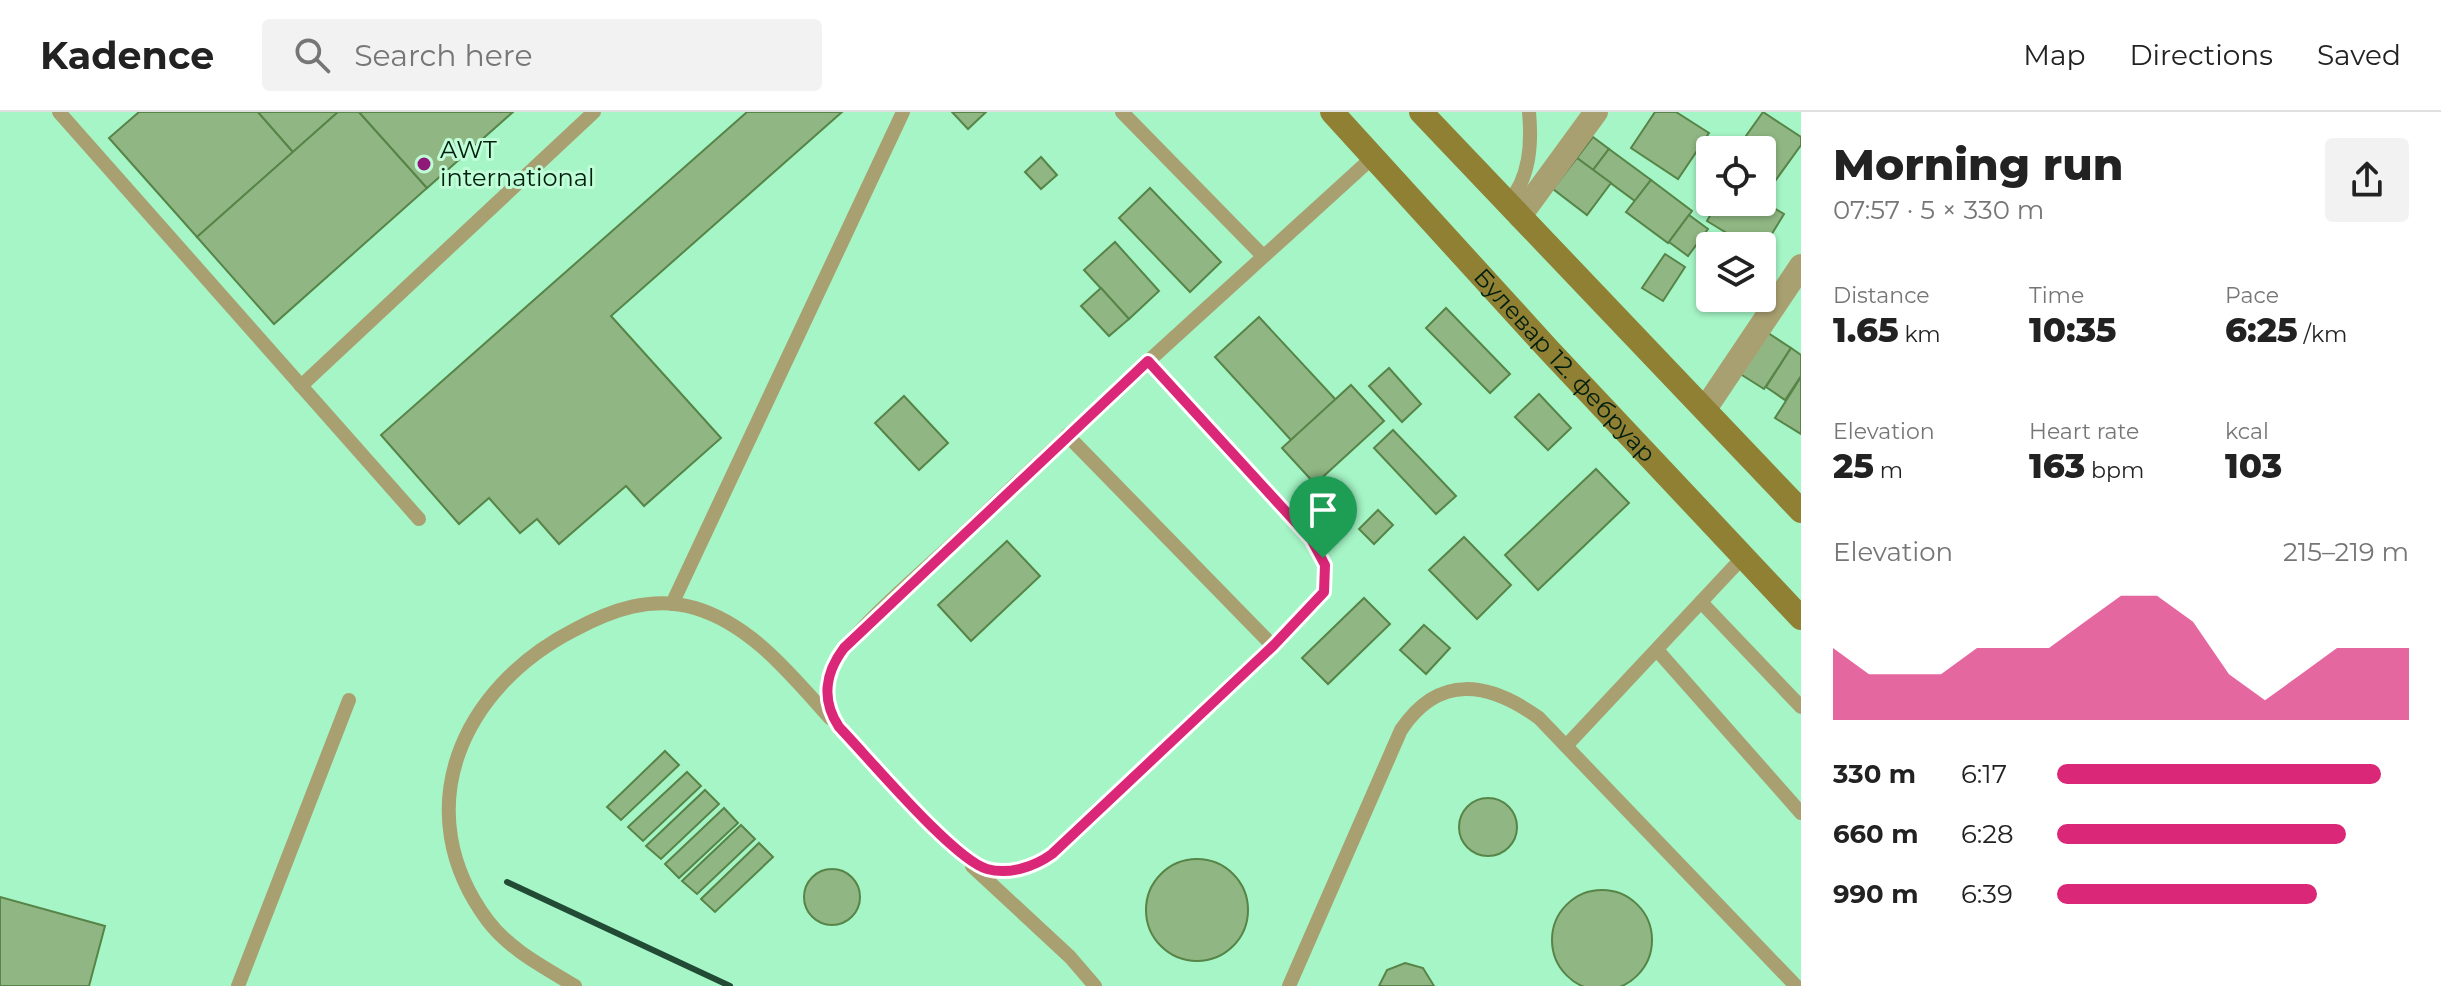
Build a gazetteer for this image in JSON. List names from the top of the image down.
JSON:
{
  "streets": {
    "main road": ["Булевар 12. фебруар"]
  },
  "places": ["AWT international"],
  "page": {
    "header": "Kadence",
    "search": "Search here",
    "nav": ["Map", "Directions", "Saved"],
    "heading": ["Morning run", "07:57 · 5 × 330 m"],
    "stats": [
      ["Distance", "1.65 km"],
      ["Time", "10:35"],
      ["Pace", "6:25 /km"],
      ["Elevation", "25 m"],
      ["Heart rate", "163 bpm"],
      ["kcal", "103"]
    ],
    "chart": ["Elevation", "215–219 m"],
    "list": [
      {
        "name": "330 m",
        "note": "6:17"
      },
      {
        "name": "660 m",
        "note": "6:28"
      },
      {
        "name": "990 m",
        "note": "6:39"
      }
    ]
  }
}
